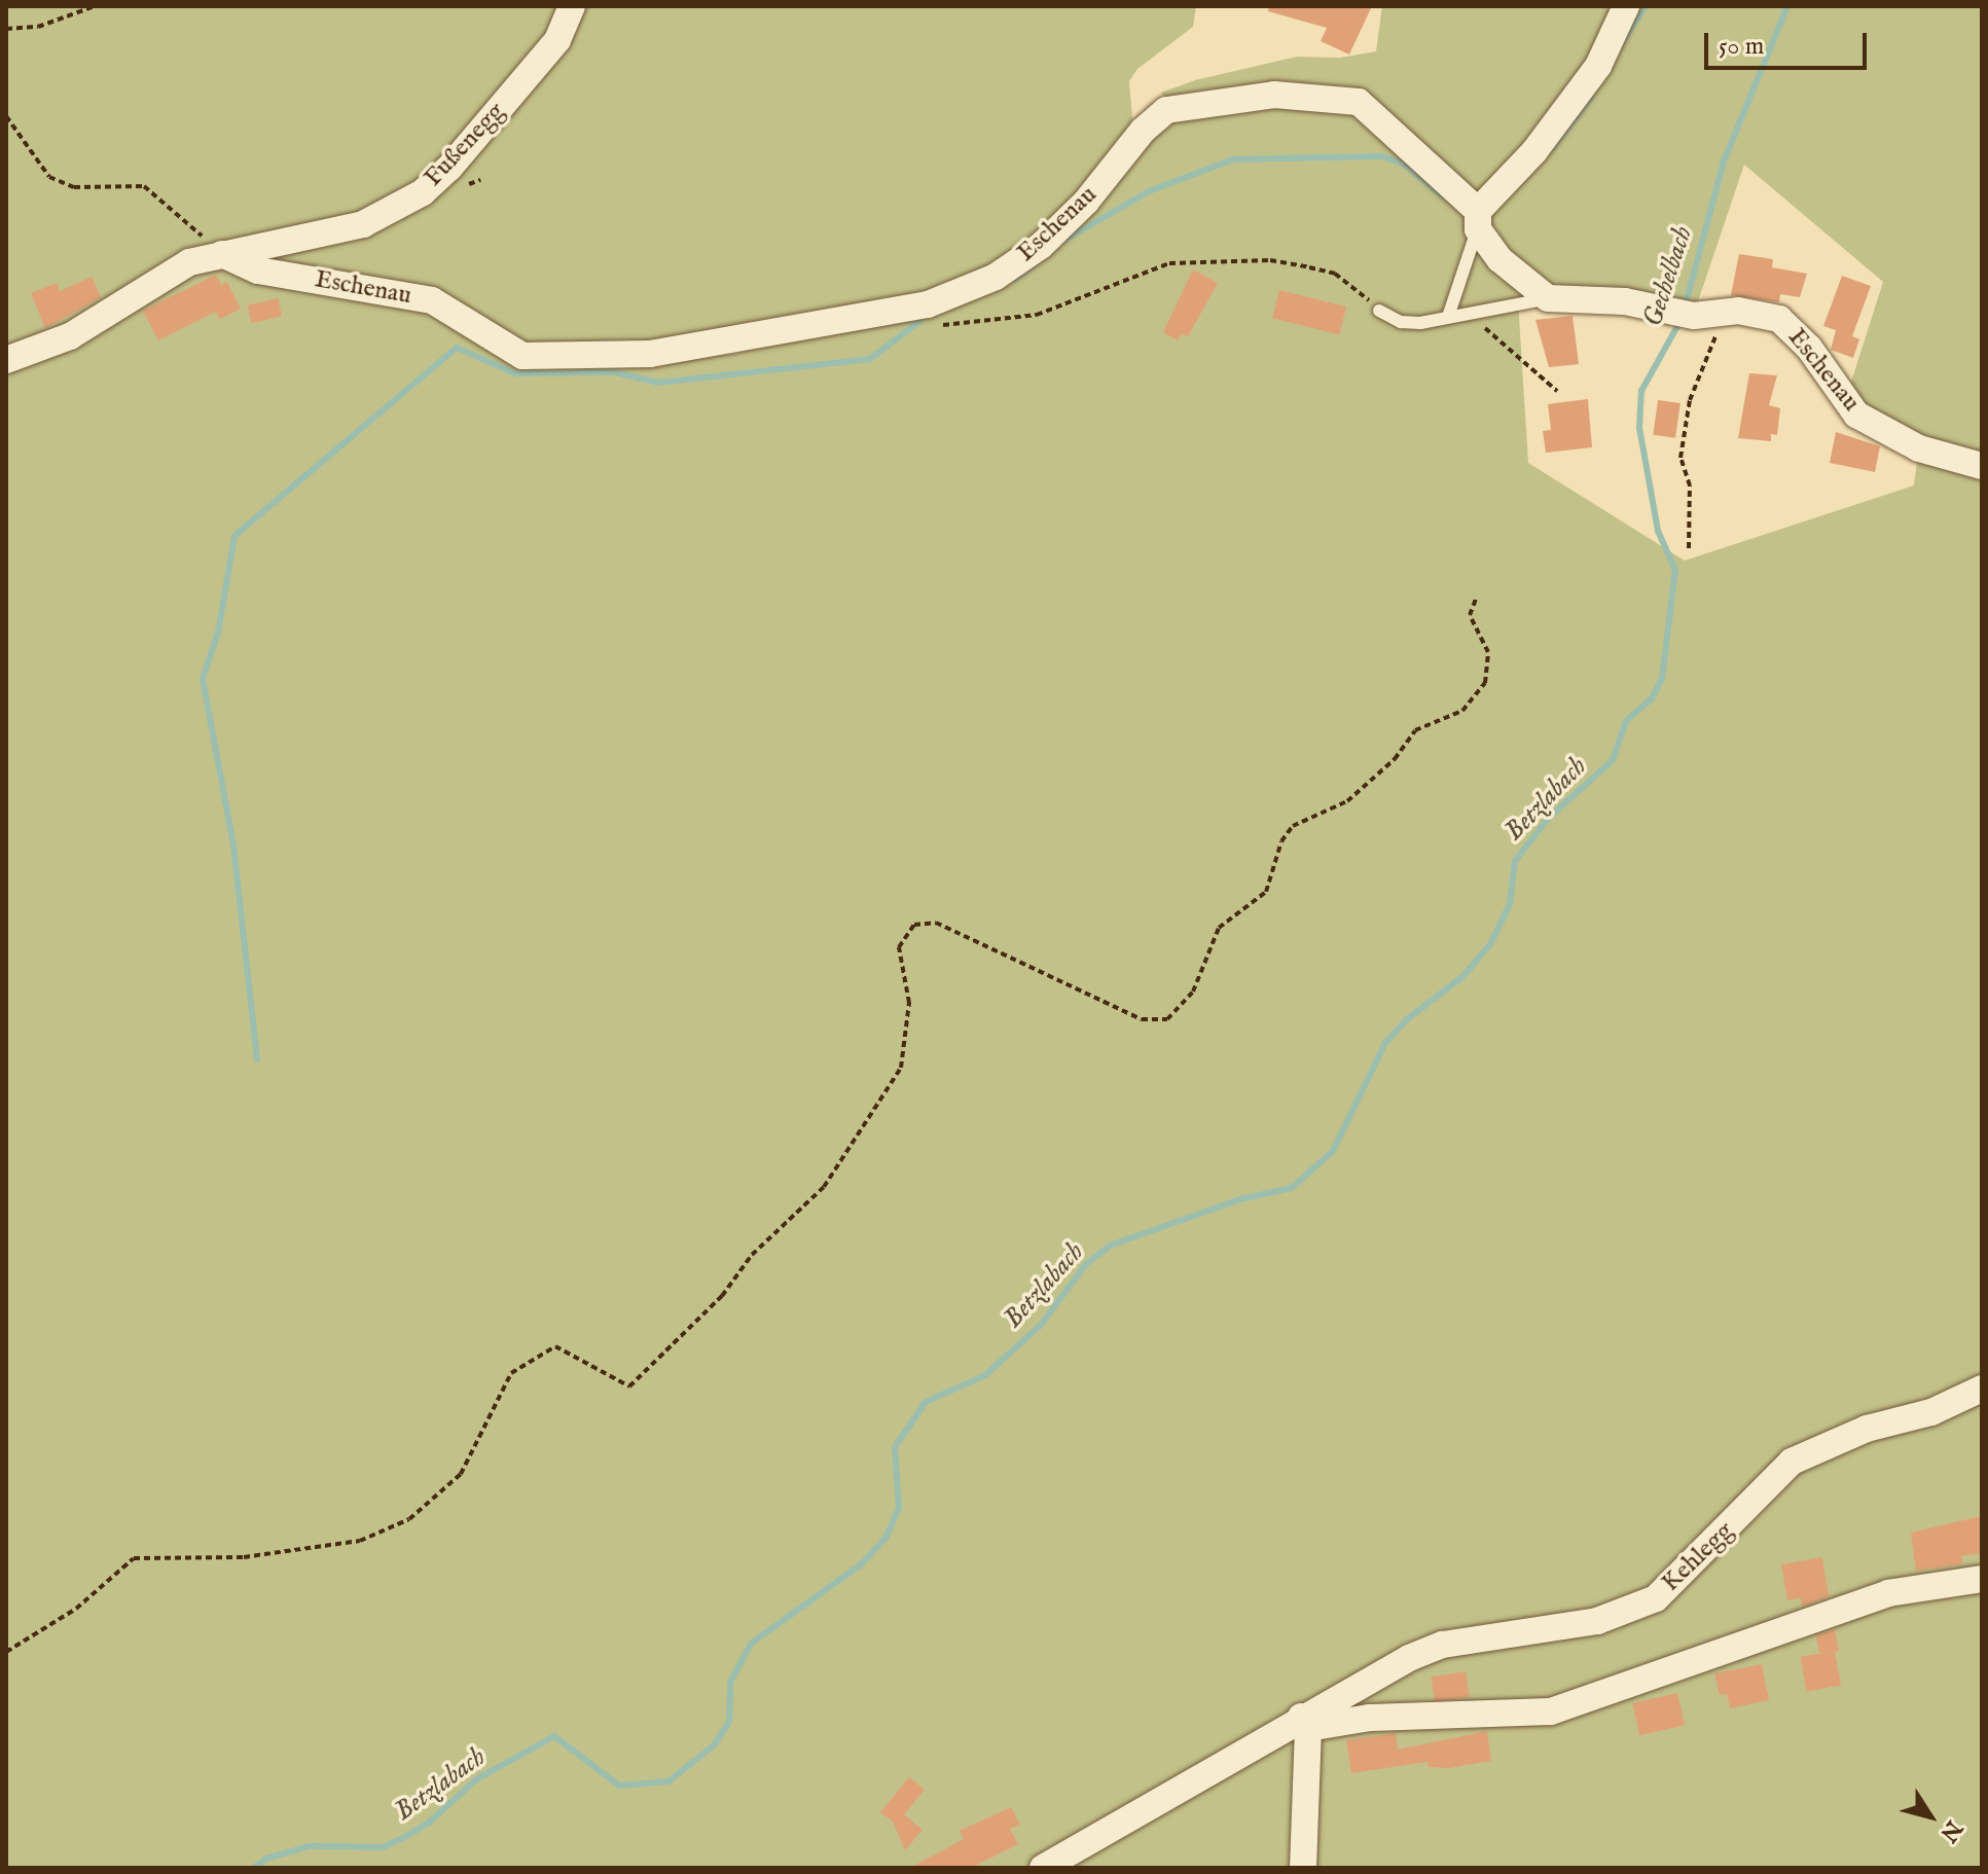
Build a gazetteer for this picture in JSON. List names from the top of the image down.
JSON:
{
  "streets": {
    "street": ["Fußenegg", "Eschenau", "Kehlegg"]
  },
  "crossings": [
    ["Fußenegg", "Eschenau"]
  ],
  "water": ["Gechelbach", "Betzlabach"],
  "scale_bar": "50 m",
  "north": "bottom right"
}
